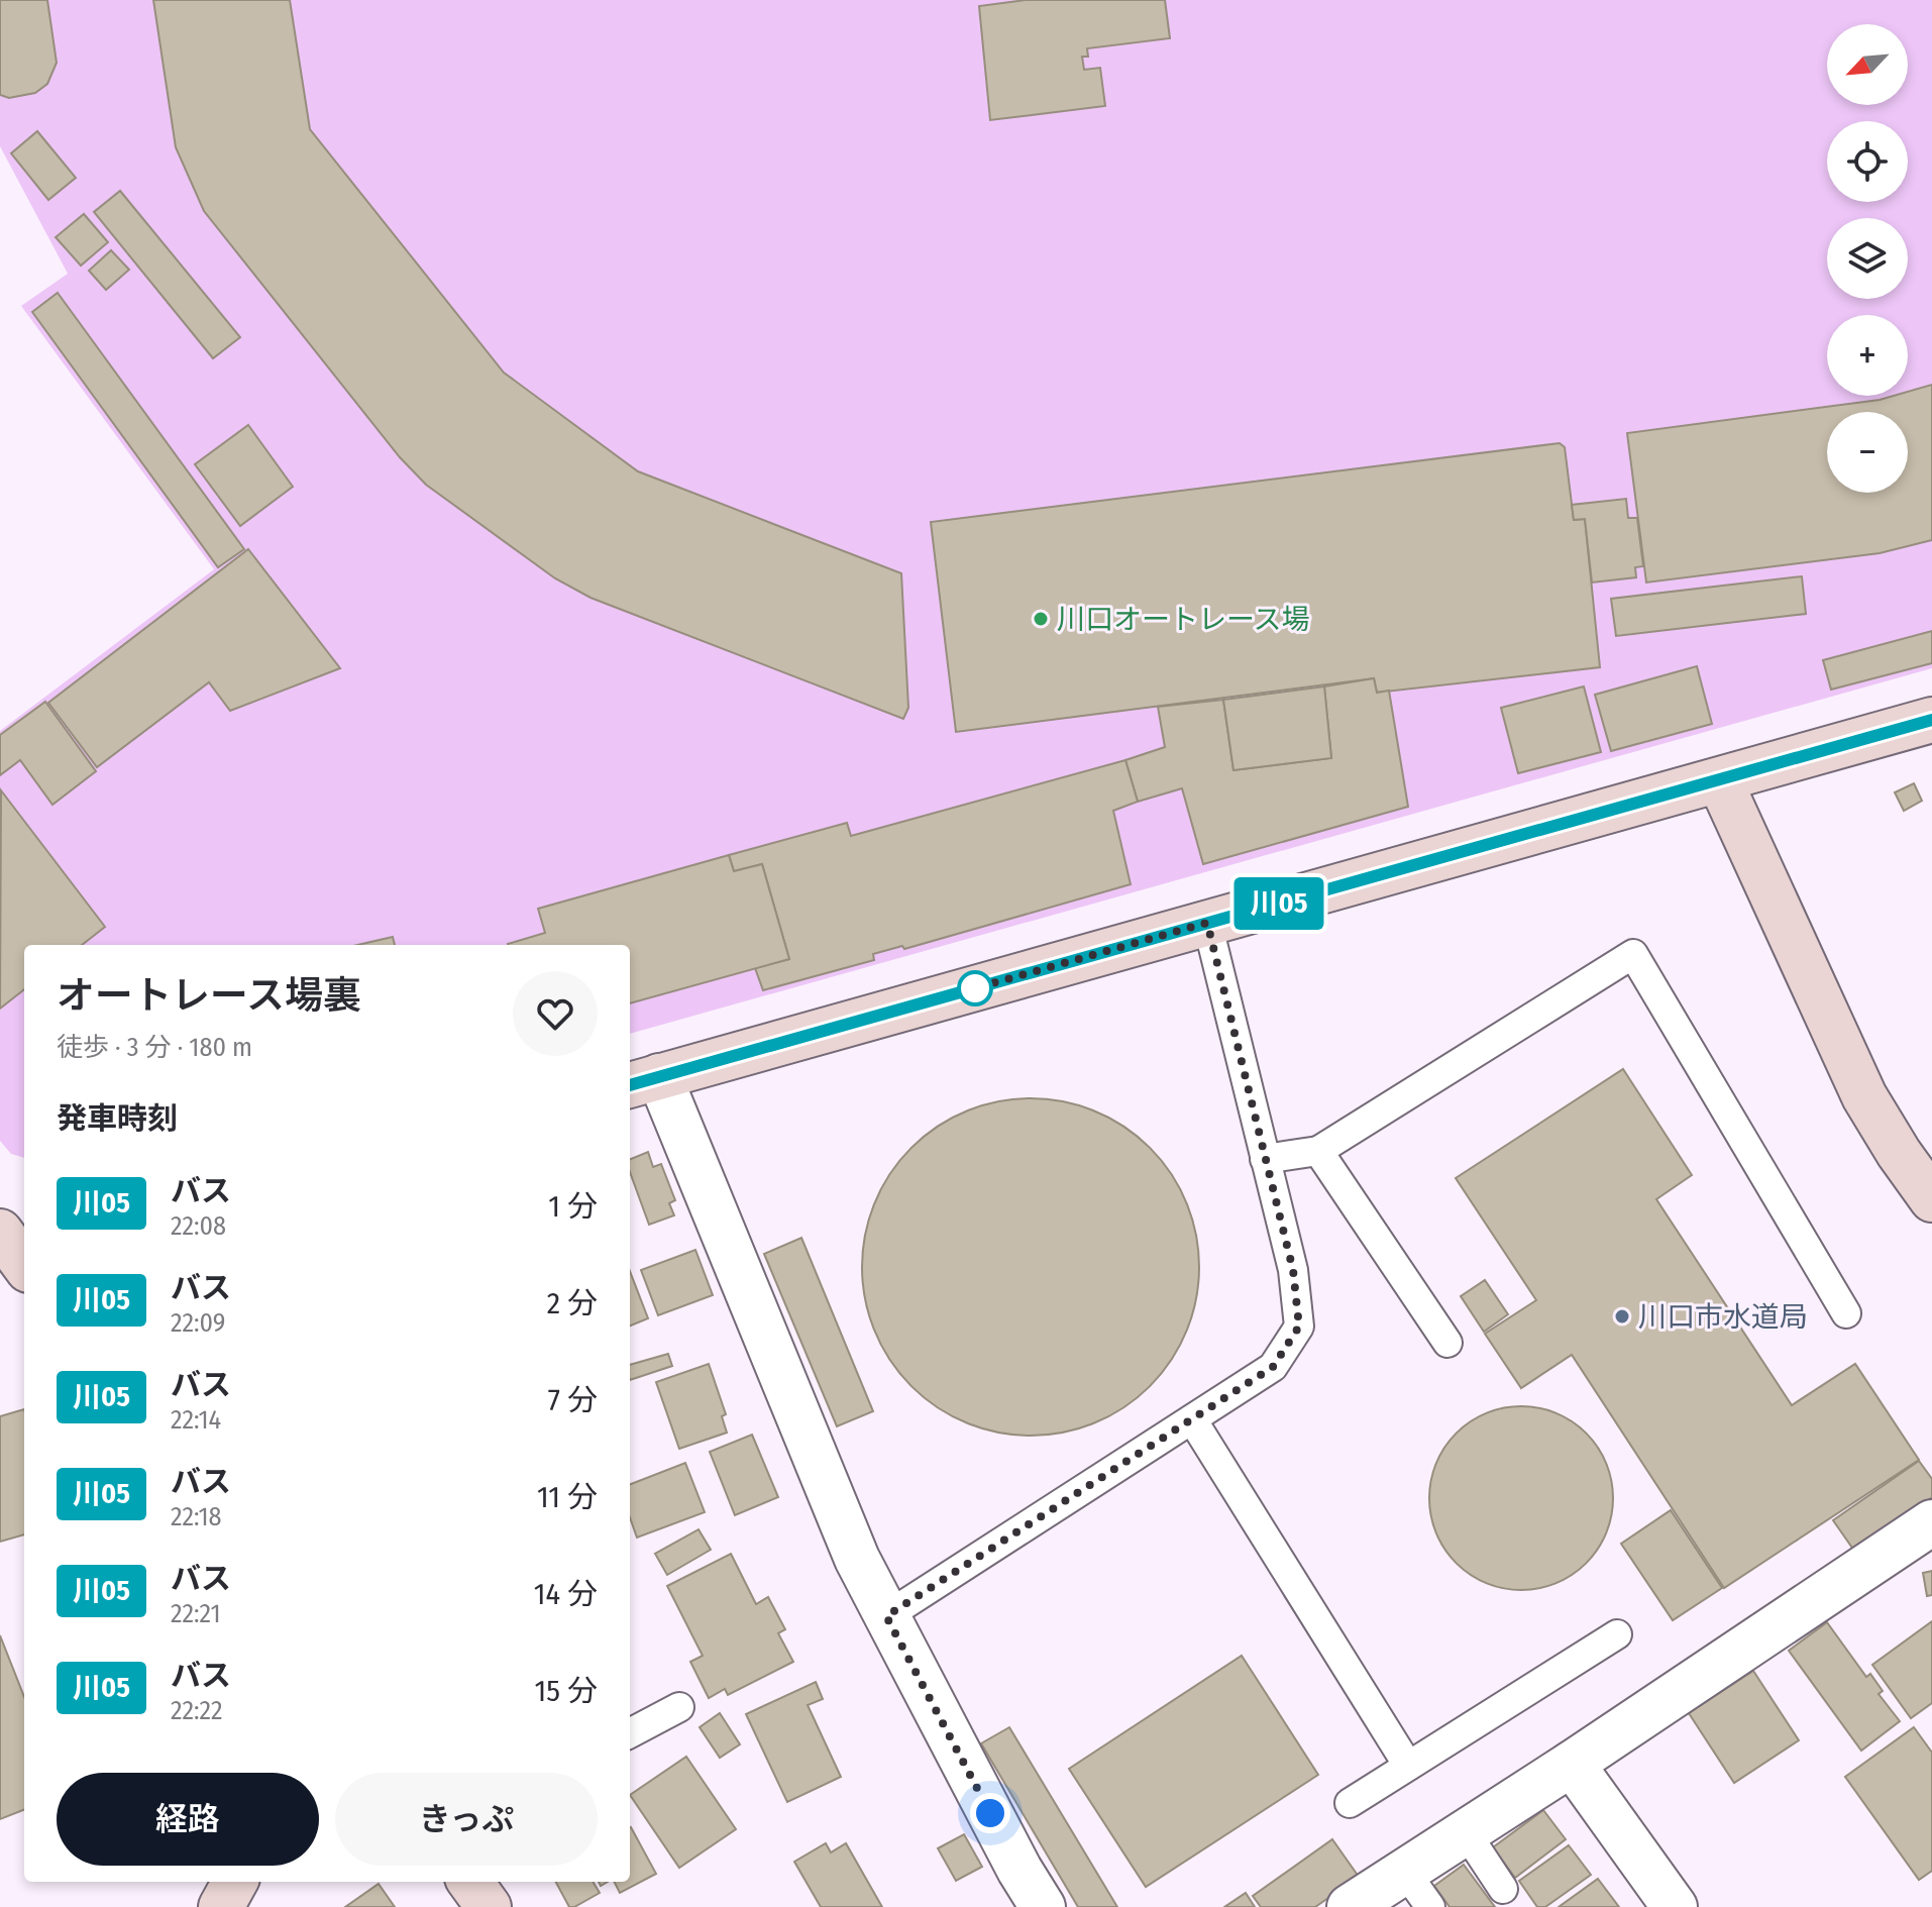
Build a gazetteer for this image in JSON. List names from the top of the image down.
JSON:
{
  "places": ["川口オートレース場", "川口市水道局"],
  "lines": ["bus line 川05"],
  "north": "bottom left",
  "page": {
    "on_map": "川05",
    "map_buttons": ["+", "−"],
    "heading": [
      ["オートレース場裏", "徒歩 · 3 分 · 180 m"],
      "発車時刻"
    ],
    "list": [
      {
        "mark": "川05",
        "name": "バス",
        "note": "22:08",
        "value": "1 分"
      },
      {
        "mark": "川05",
        "name": "バス",
        "note": "22:09",
        "value": "2 分"
      },
      {
        "mark": "川05",
        "name": "バス",
        "note": "22:14",
        "value": "7 分"
      },
      {
        "mark": "川05",
        "name": "バス",
        "note": "22:18",
        "value": "11 分"
      },
      {
        "mark": "川05",
        "name": "バス",
        "note": "22:21",
        "value": "14 分"
      },
      {
        "mark": "川05",
        "name": "バス",
        "note": "22:22",
        "value": "15 分"
      }
    ],
    "buttons": ["経路", "きっぷ"]
  }
}
